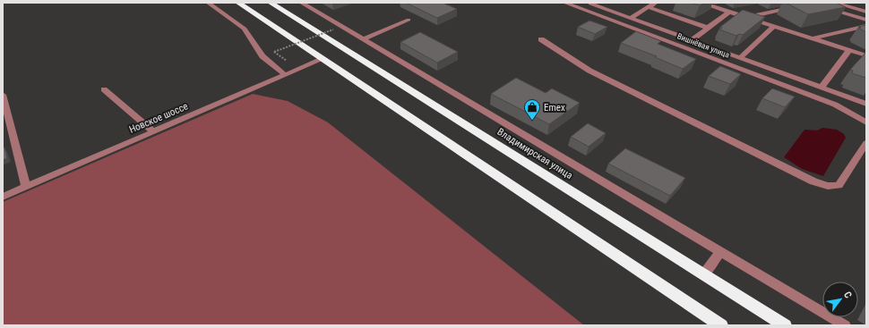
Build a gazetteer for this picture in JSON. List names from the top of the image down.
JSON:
{
  "streets": {
    "highway": ["Владимирская улица"],
    "street": ["Вишнёвая улица", "Новское шоссе"]
  },
  "places": {
    "shop": ["Emex"]
  },
  "north": "top right"
}
